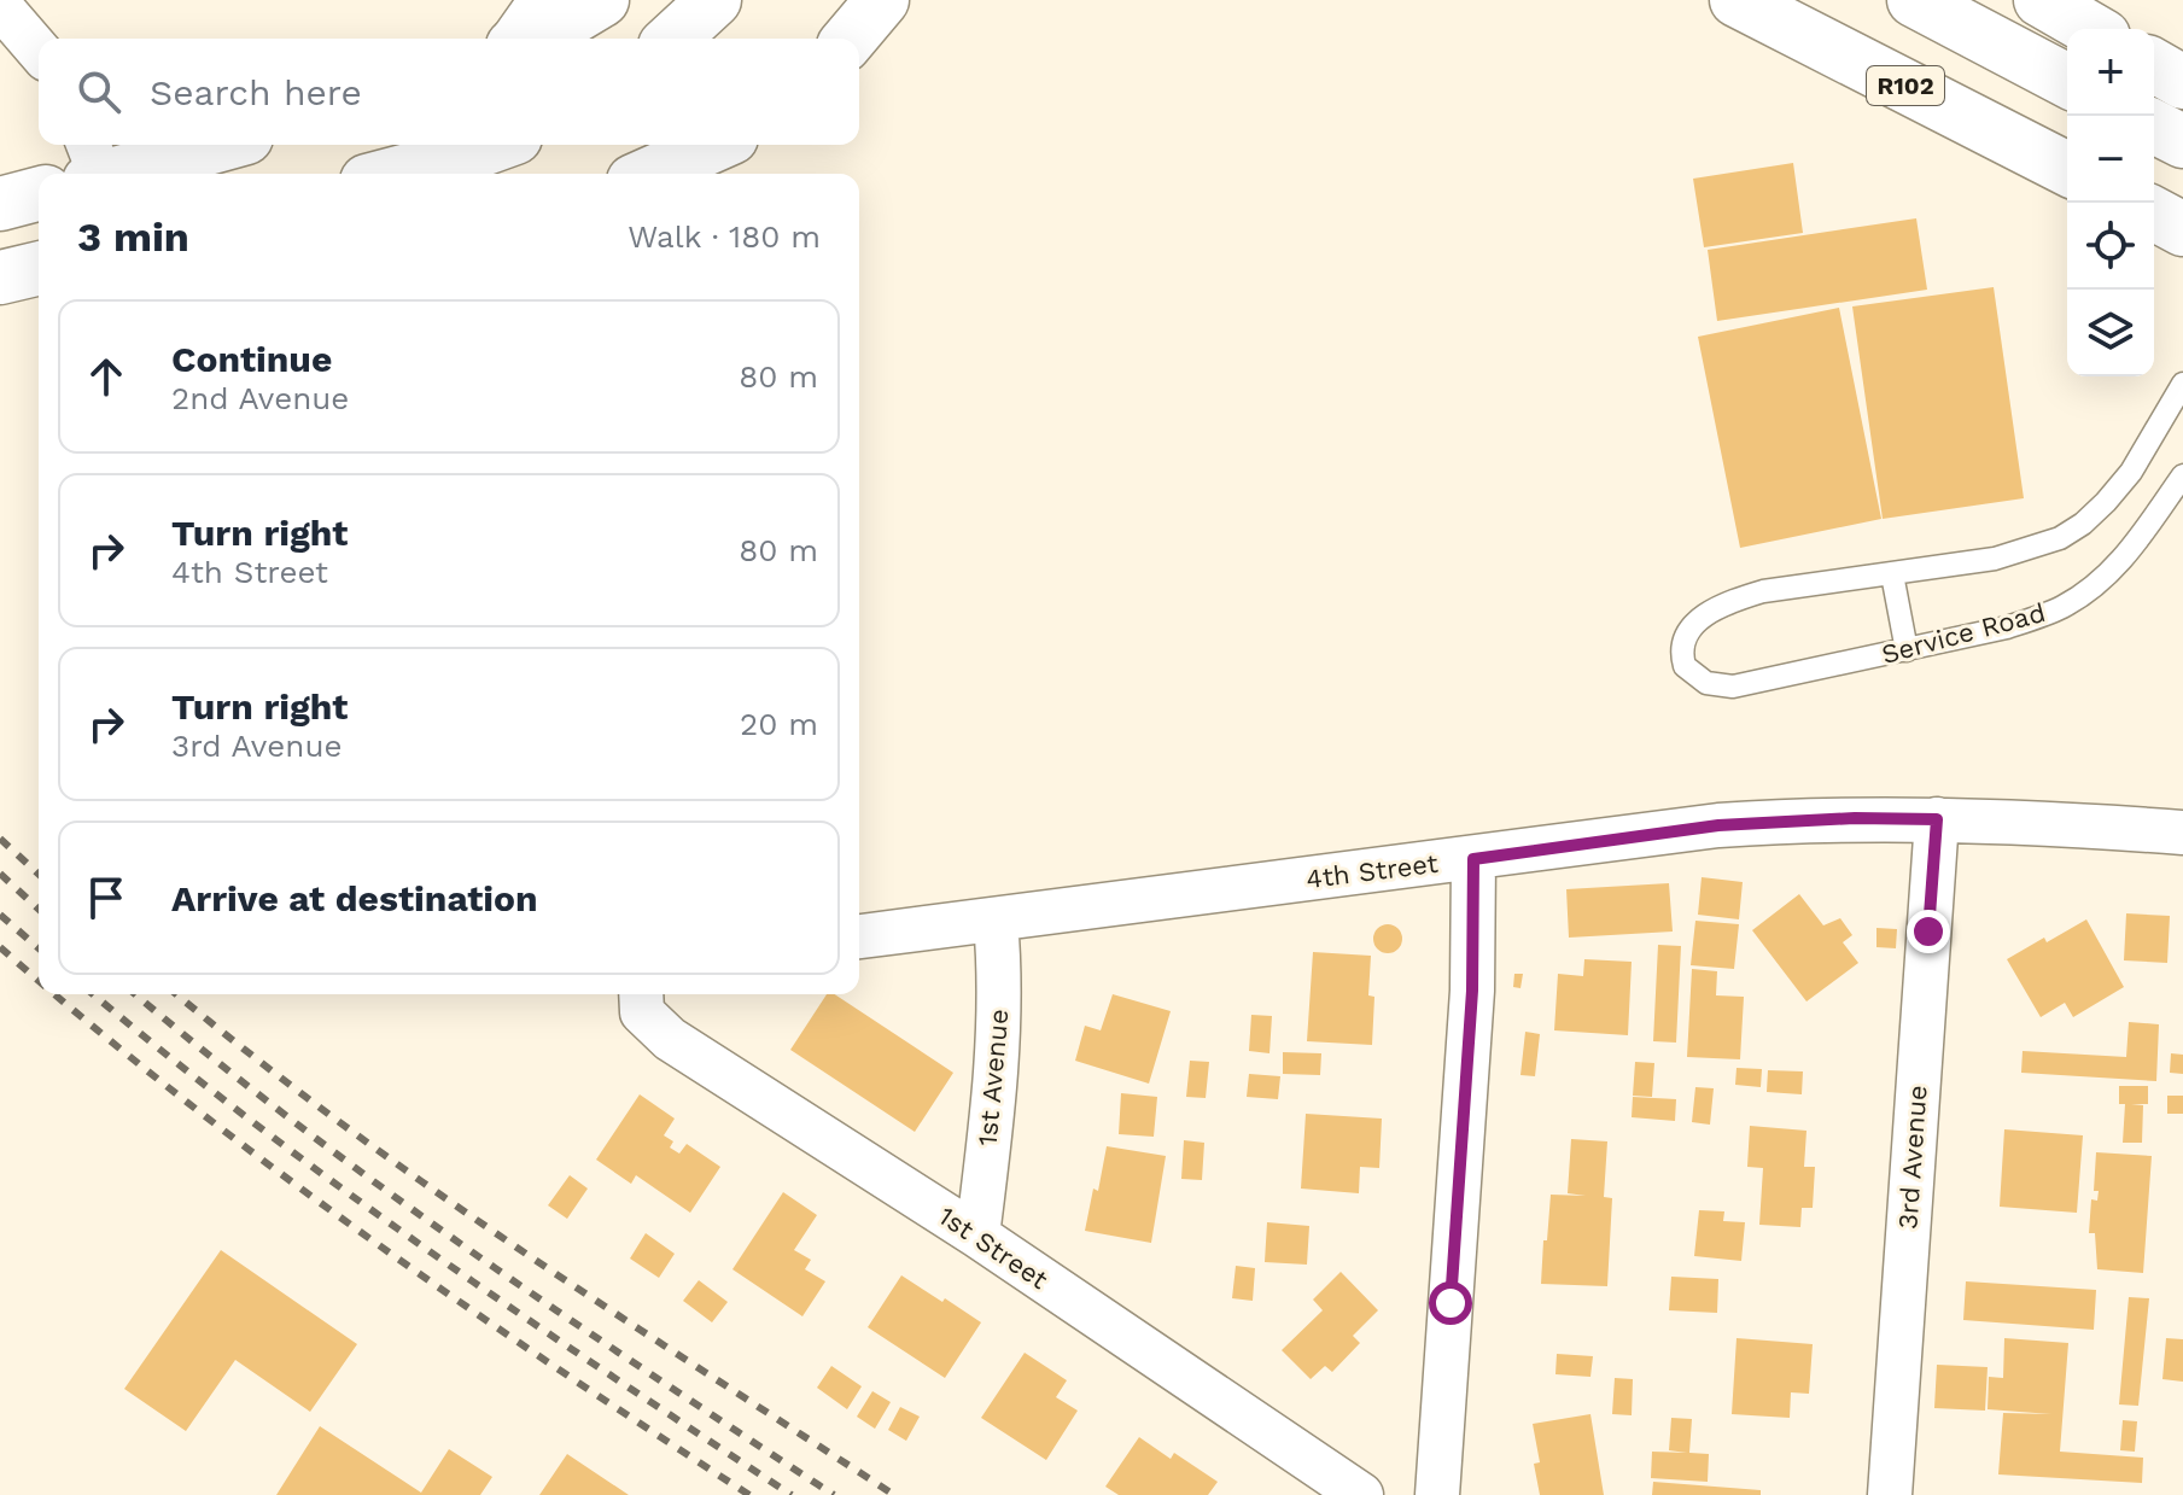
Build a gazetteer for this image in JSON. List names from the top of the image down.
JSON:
{
  "streets": {
    "main road": ["R102"],
    "street": [
      "4th Street",
      "1st Avenue",
      "3rd Avenue",
      "1st Street"
    ],
    "lane": ["Service Road"]
  },
  "crossings": [
    ["4th Street", "1st Avenue"],
    ["4th Street", "3rd Avenue"],
    ["1st Avenue", "1st Street"]
  ],
  "page": {
    "map_buttons": ["+", "−"],
    "search": "Search here",
    "heading": ["3 min", "Walk · 180 m"],
    "list": [
      ["Continue", "2nd Avenue", "80 m"],
      ["Turn right", "4th Street", "80 m"],
      ["Turn right", "3rd Avenue", "20 m"],
      "Arrive at destination"
    ]
  }
}
